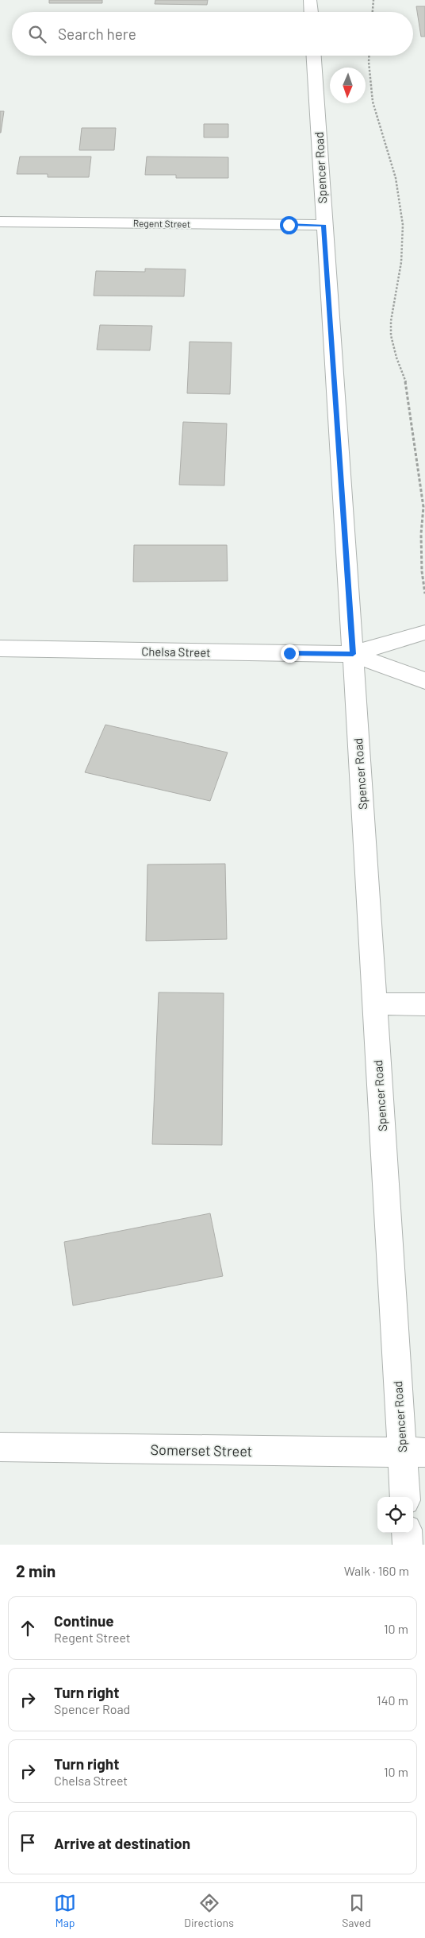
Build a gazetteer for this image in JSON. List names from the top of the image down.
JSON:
{
  "streets": {
    "street": [
      "Spencer Road",
      "Regent Street",
      "Chelsa Street",
      "Somerset Street"
    ]
  },
  "crossings": [
    ["Spencer Road", "Regent Street"],
    ["Spencer Road", "Chelsa Street"],
    ["Spencer Road", "Somerset Street"]
  ],
  "north": "bottom",
  "page": {
    "search": "Search here",
    "heading": ["2 min", "Walk · 160 m"],
    "list": [
      ["Continue", "Regent Street", "10 m"],
      ["Turn right", "Spencer Road", "140 m"],
      ["Turn right", "Chelsa Street", "10 m"],
      "Arrive at destination"
    ],
    "nav": ["Map", "Directions", "Saved"]
  }
}
